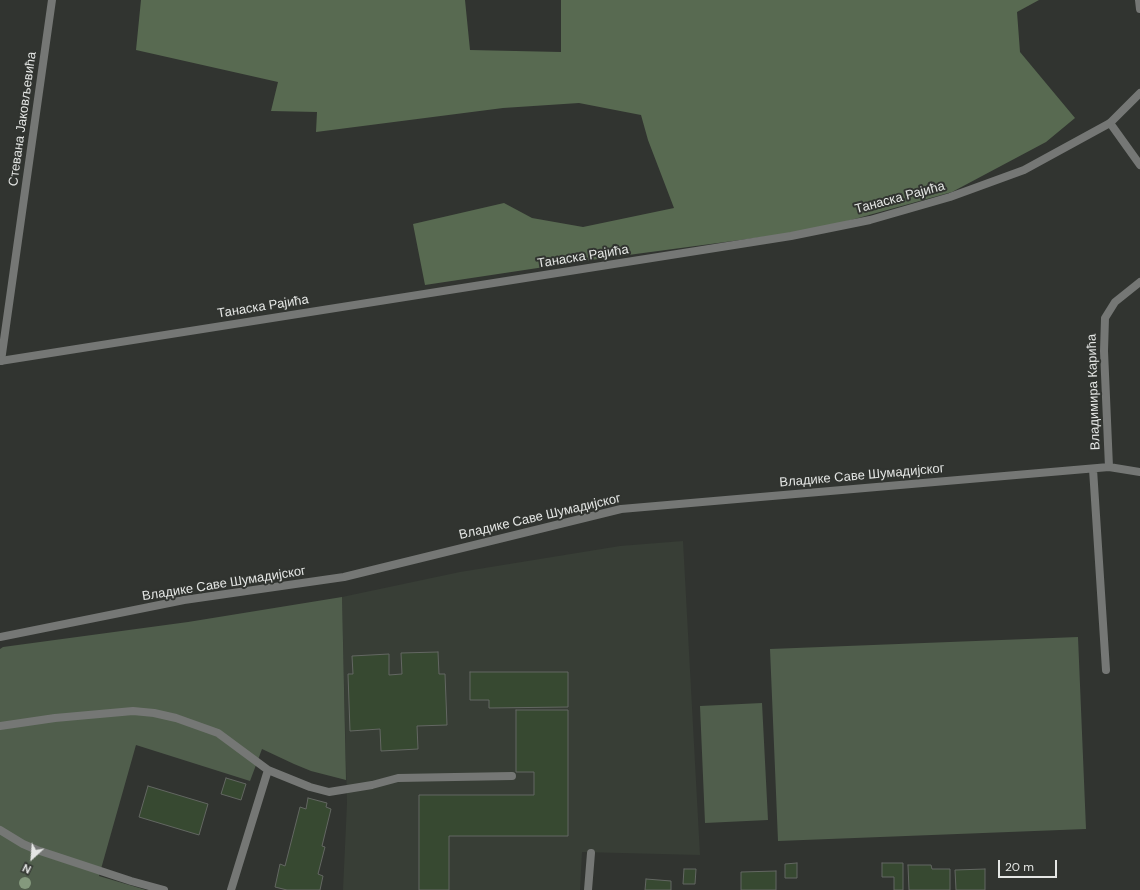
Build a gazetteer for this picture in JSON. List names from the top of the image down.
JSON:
{
  "streets": {
    "street": [
      "Стевана Јаковљевића",
      "Танаска Рајића",
      "Владимира Карића",
      "Владике Саве Шумадијског"
    ]
  },
  "crossings": [
    ["Стевана Јаковљевића", "Танаска Рајића"],
    ["Владимира Карића", "Владике Саве Шумадијског"]
  ],
  "scale_bar": "20 m",
  "north": "bottom left"
}
